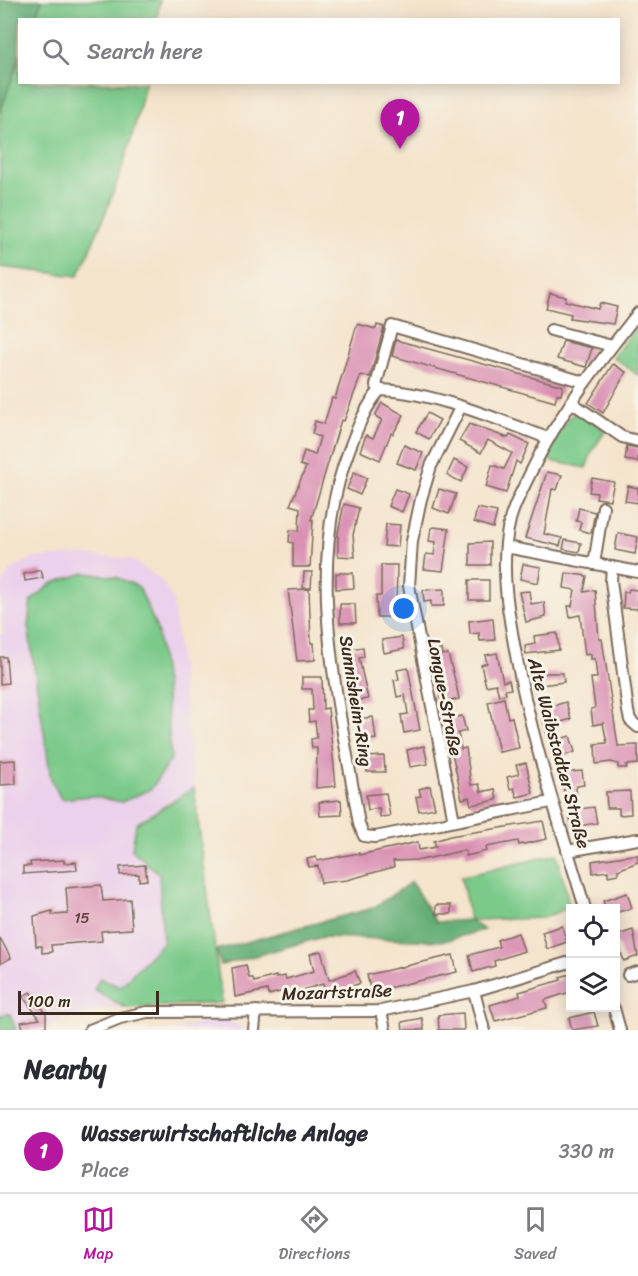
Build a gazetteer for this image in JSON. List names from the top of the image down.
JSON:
{
  "streets": {
    "street": [
      "Longue-Straße",
      "Sunnisheim-Ring",
      "Alte Waibstadter Straße",
      "Mozartstraße"
    ]
  },
  "crossings": [
    ["Longue-Straße", "Sunnisheim-Ring"],
    ["Sunnisheim-Ring", "Alte Waibstadter Straße"]
  ],
  "house_numbers": ["15"],
  "scale_bar": "100 m",
  "page": {
    "search": "Search here",
    "pins": "1",
    "scale": "100 m",
    "heading": "Nearby",
    "list": [
      {
        "mark": "1",
        "name": "Wasserwirtschaftliche Anlage",
        "note": "Place",
        "value": "330 m"
      }
    ],
    "nav": ["Map", "Directions", "Saved"]
  }
}
